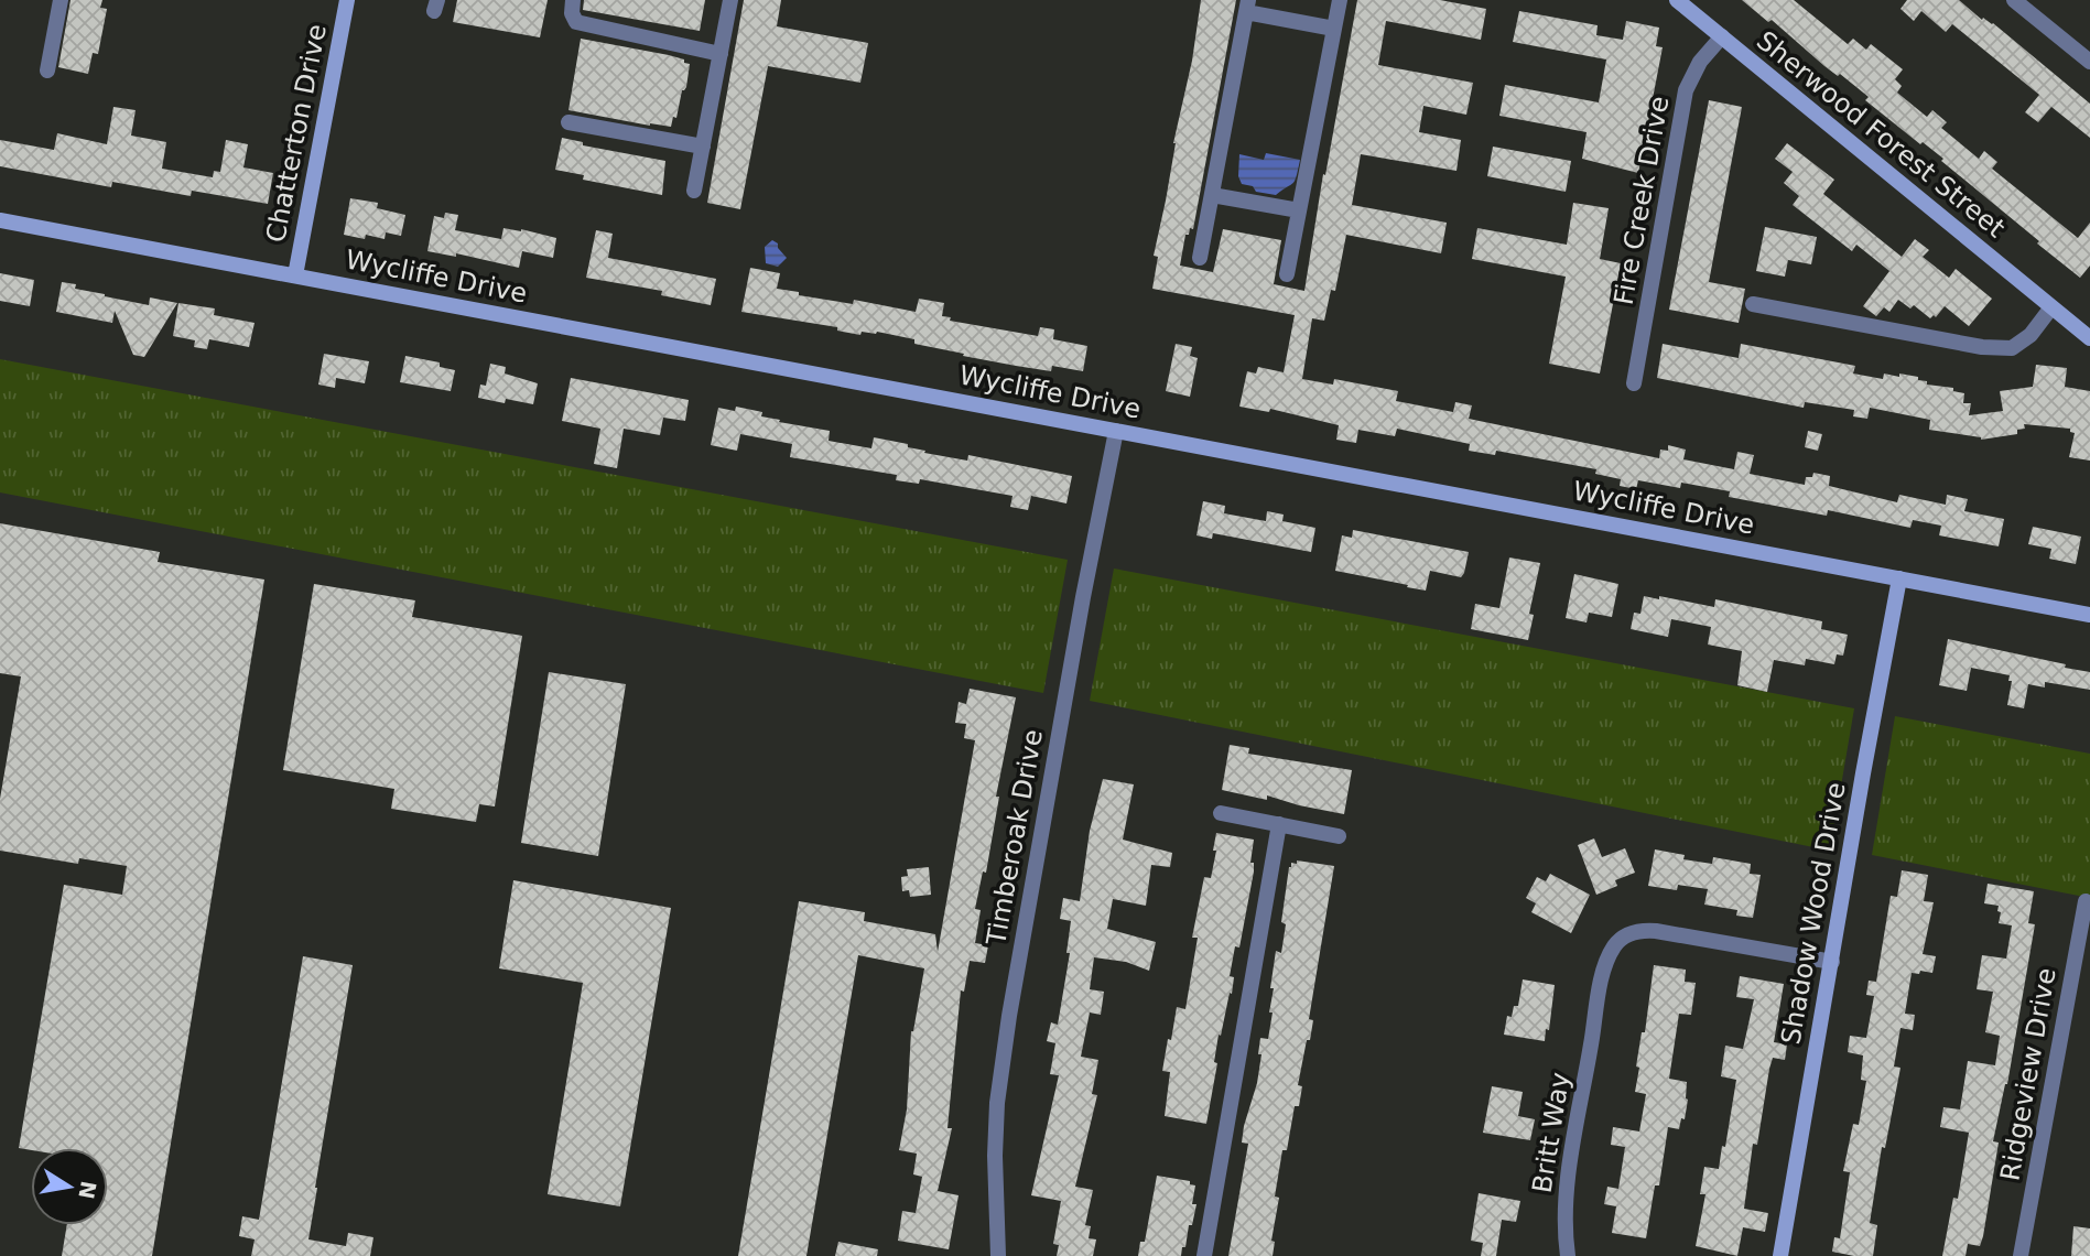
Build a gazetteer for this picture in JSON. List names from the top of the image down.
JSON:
{
  "streets": {
    "street": [
      "Chatterton Drive",
      "Sherwood Forest Street",
      "Fire Creek Drive",
      "Wycliffe Drive",
      "Timberoak Drive",
      "Shadow Wood Drive",
      "Ridgeview Drive",
      "Britt Way"
    ]
  },
  "crossings": [
    ["Chatterton Drive", "Wycliffe Drive"],
    ["Sherwood Forest Street", "Fire Creek Drive"],
    ["Wycliffe Drive", "Timberoak Drive"],
    ["Wycliffe Drive", "Shadow Wood Drive"],
    ["Shadow Wood Drive", "Britt Way"]
  ],
  "north": "right"
}
